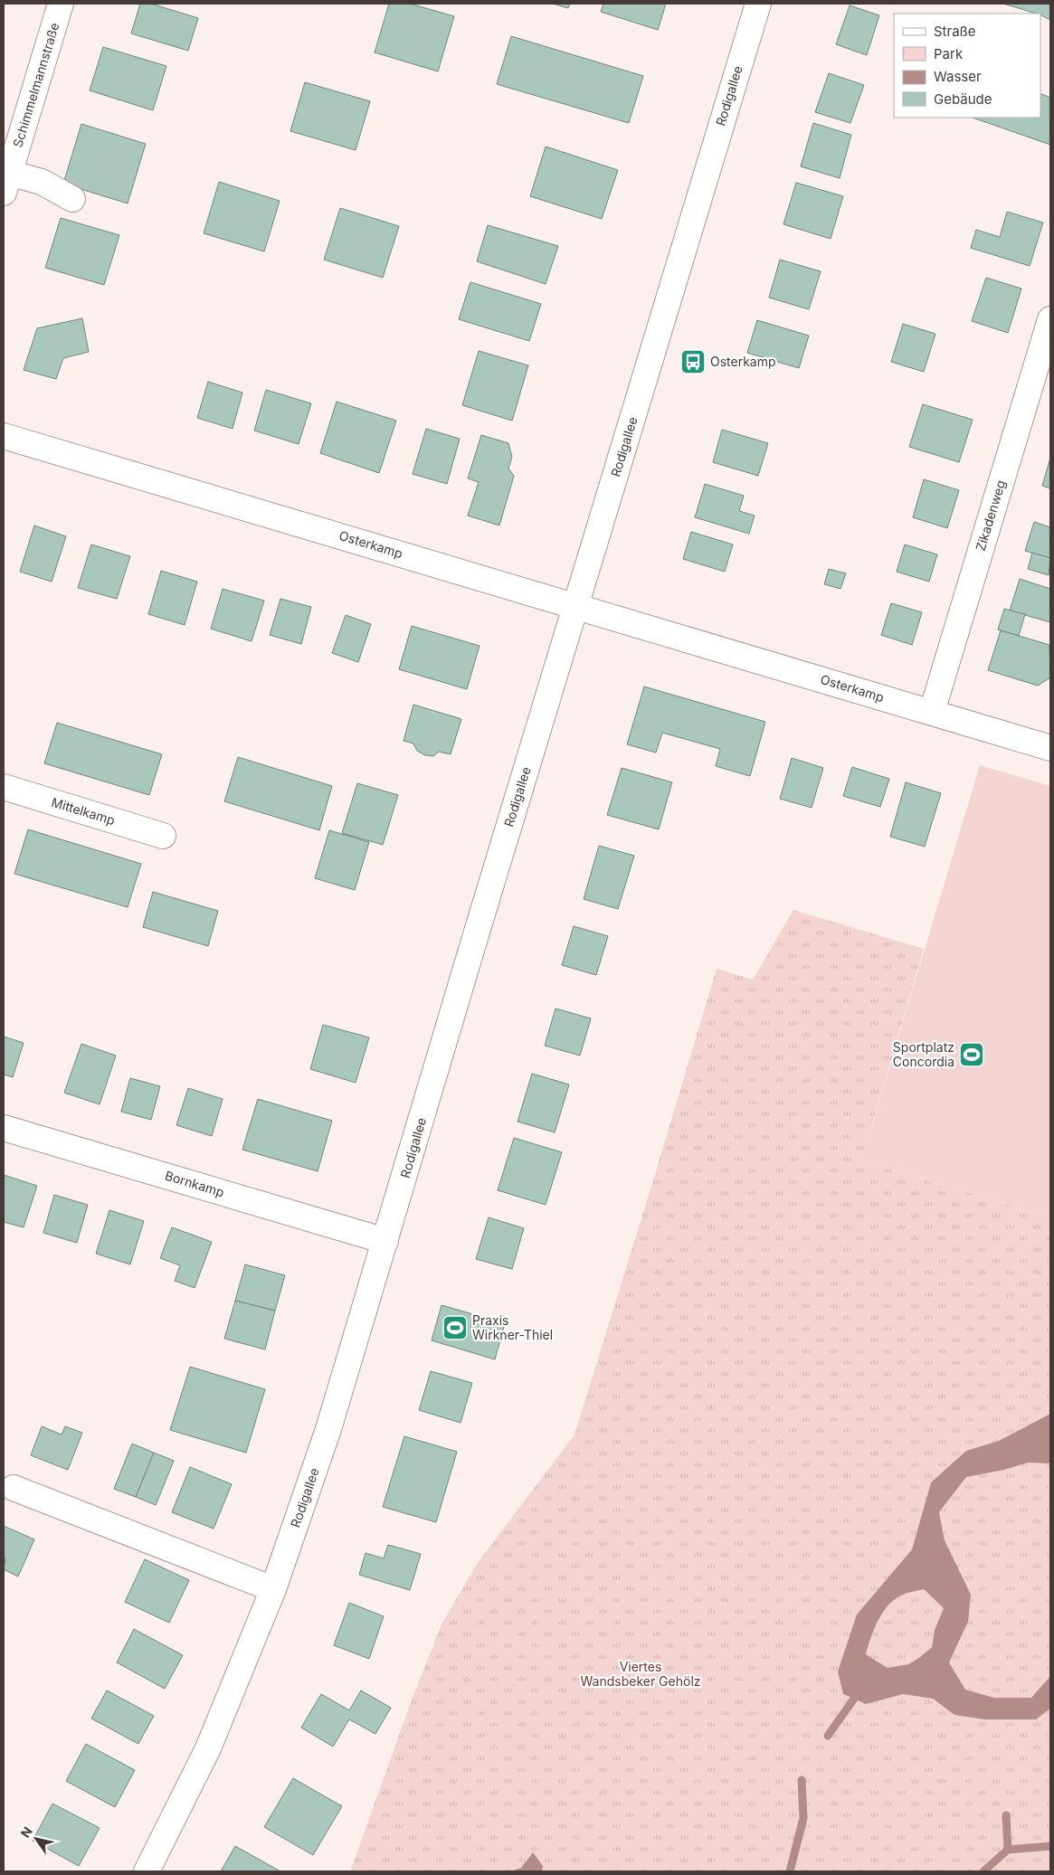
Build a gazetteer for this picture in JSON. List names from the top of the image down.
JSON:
{
  "streets": {
    "street": [
      "Schimmelmannstraße",
      "Rodigallee",
      "Zikadenweg",
      "Osterkamp",
      "Mittelkamp",
      "Bornkamp"
    ]
  },
  "crossings": [
    ["Rodigallee", "Osterkamp"],
    ["Rodigallee", "Bornkamp"],
    ["Zikadenweg", "Osterkamp"]
  ],
  "parks": ["Viertes Wandsbeker Gehölz"],
  "places": {
    "bus stop": ["Osterkamp"],
    "sports": ["Sportplatz Concordia", "Praxis Wirkner-Thiel"]
  },
  "legend": [
    "Straße",
    "Park",
    "Wasser",
    "Gebäude"
  ],
  "north": "top left"
}
